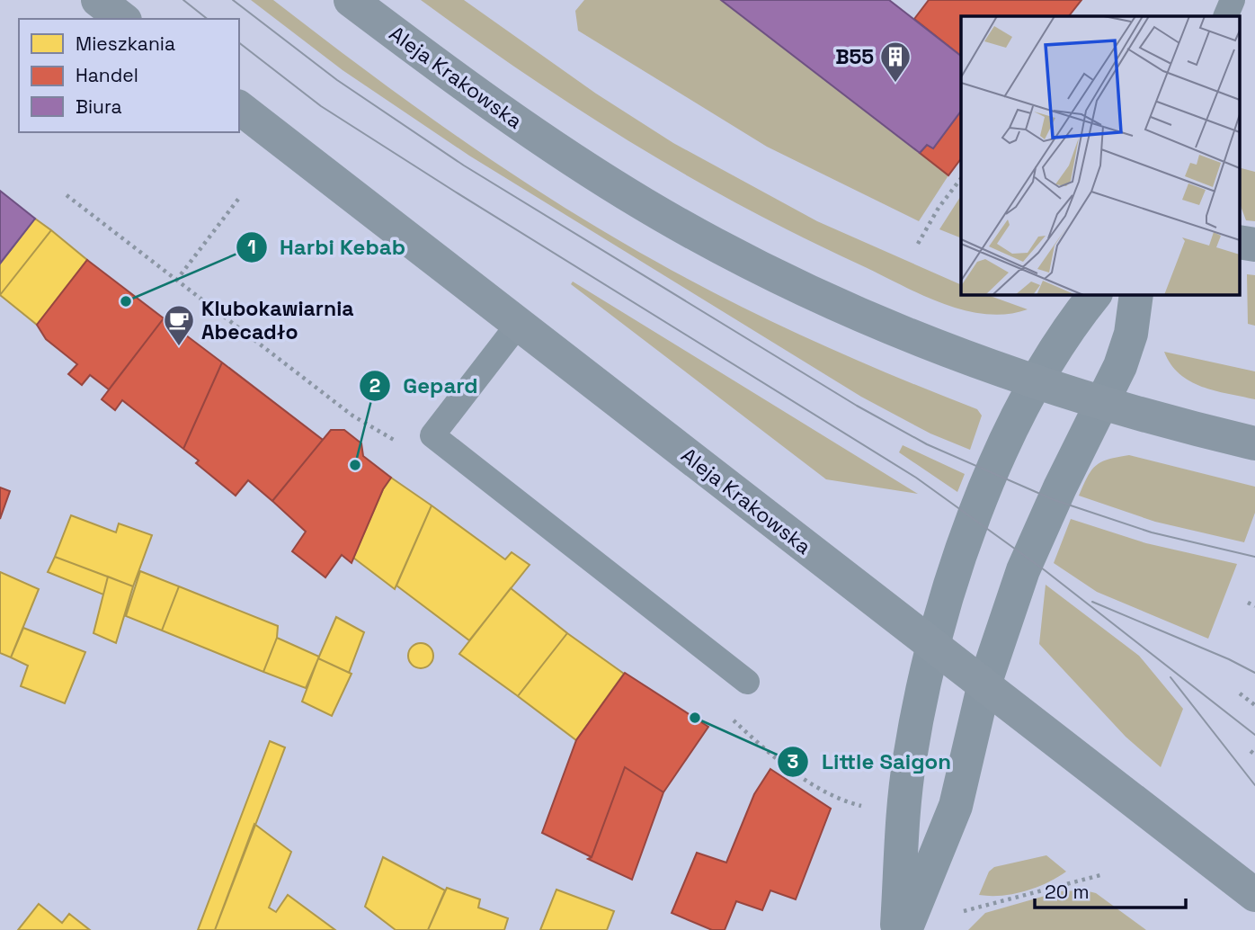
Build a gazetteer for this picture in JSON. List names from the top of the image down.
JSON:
{
  "streets": {
    "main road": ["Aleja Krakowska"]
  },
  "places": {
    "building": ["B55"],
    "other": ["Harbi Kebab", "Gepard", "Little Saigon"],
    "cafe": ["Klubokawiarnia Abecadło"]
  },
  "legend": ["Mieszkania", "Handel", "Biura"],
  "scale_bar": "20 m"
}
